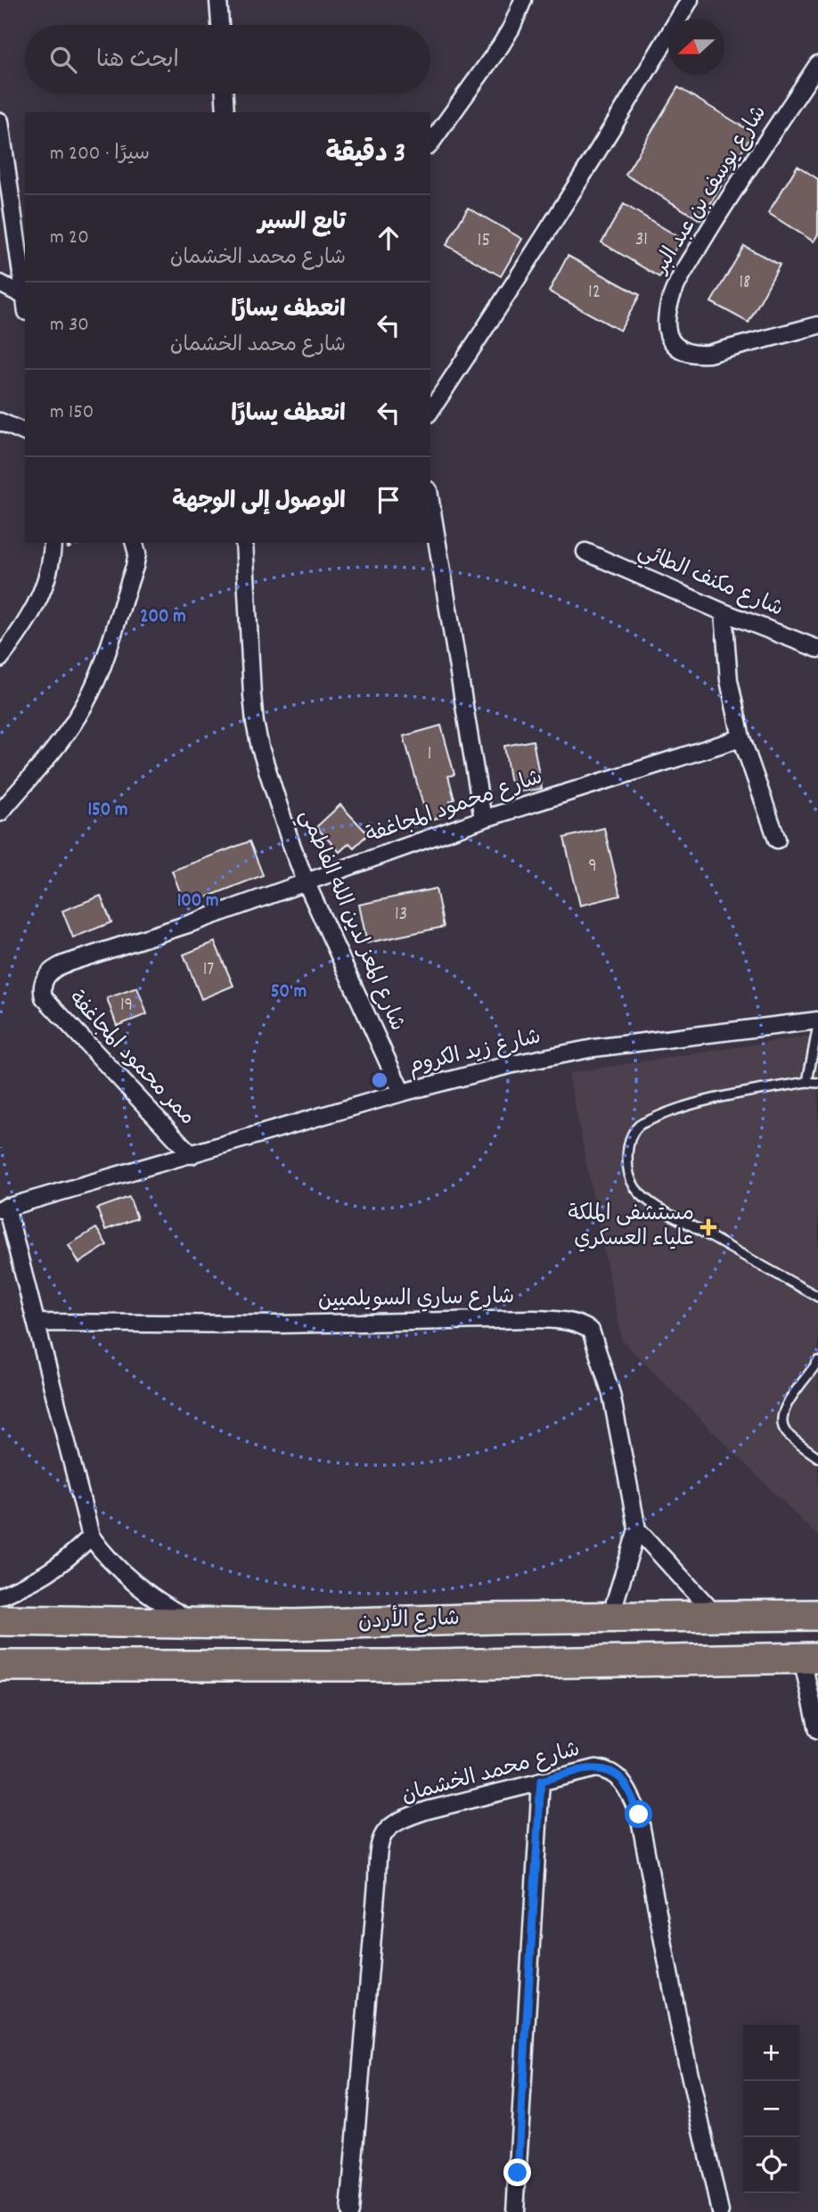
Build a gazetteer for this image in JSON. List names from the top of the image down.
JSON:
{
  "streets": {
    "highway": ["شارع الأردن"],
    "street": [
      "شارع يوسف بن عبد البر",
      "شارع مكنف الطائي",
      "شارع محمود المجاغفة",
      "شارع المعز لدين الله الفاطمي",
      "شارع زيد الكروم",
      "ممر محمود المجاغفة",
      "شارع ساري السويلميين",
      "شارع محمد الخشمان"
    ]
  },
  "crossings": [
    ["شارع محمود المجاغفة", "شارع المعز لدين الله الفاطمي"],
    ["شارع محمود المجاغفة", "ممر محمود المجاغفة"],
    ["شارع المعز لدين الله الفاطمي", "شارع زيد الكروم"],
    ["شارع زيد الكروم", "ممر محمود المجاغفة"],
    ["شارع ساري السويلميين", "شارع الأردن"]
  ],
  "places": {
    "health": ["مستشفى الملكة علياء العسكري"]
  },
  "house_numbers": [
    "31",
    "15",
    "18",
    "12",
    "1",
    "9",
    "13",
    "17",
    "19"
  ],
  "north": "left",
  "page": {
    "search": "ابحث هنا",
    "heading": ["3 دقيقة", "سيرًا · 200 m"],
    "list": [
      ["تابع السير", "شارع محمد الخشمان", "20 m"],
      ["انعطف يسارًا", "شارع محمد الخشمان", "30 m"],
      ["انعطف يسارًا", "150 m"],
      "الوصول إلى الوجهة"
    ],
    "map_buttons": ["+", "−"]
  },
  "rings": [
    "200 m",
    "150 m",
    "100 m",
    "50 m"
  ]
}
